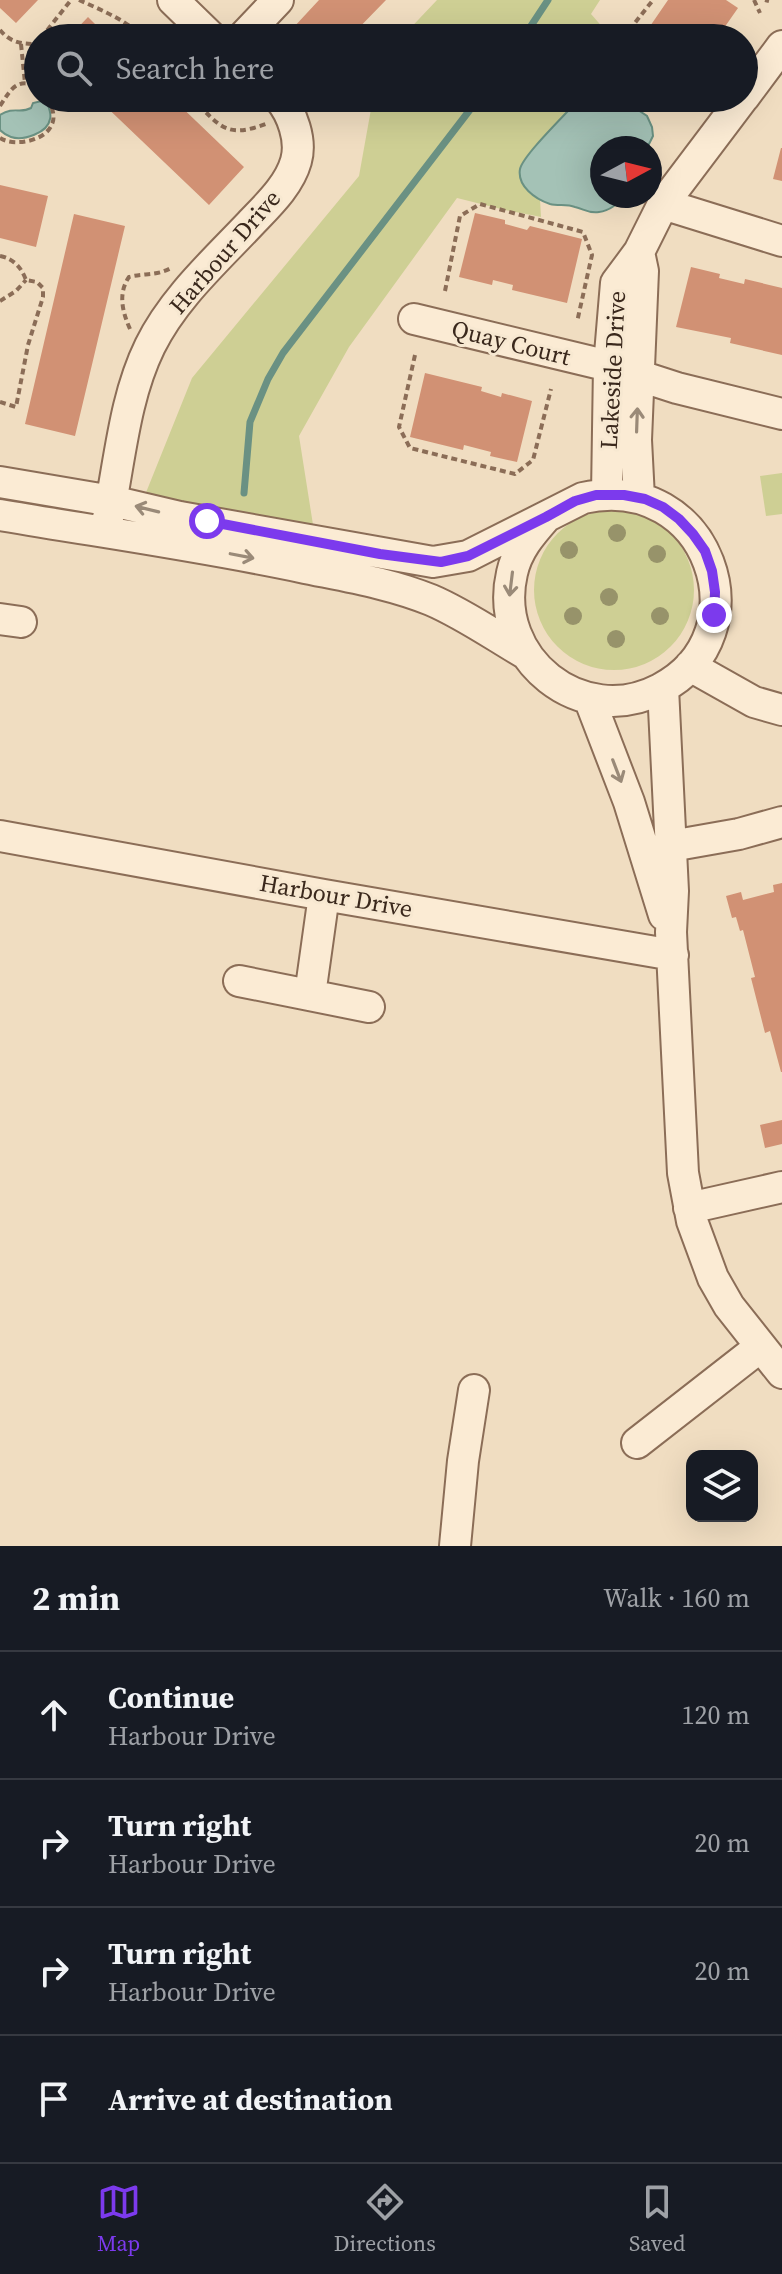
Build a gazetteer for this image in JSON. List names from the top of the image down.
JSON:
{
  "streets": {
    "street": ["Harbour Drive", "Quay Court", "Lakeside Drive"]
  },
  "crossings": [
    ["Quay Court", "Lakeside Drive"]
  ],
  "north": "right",
  "page": {
    "search": "Search here",
    "heading": ["2 min", "Walk · 160 m"],
    "list": [
      ["Continue", "Harbour Drive", "120 m"],
      ["Turn right", "Harbour Drive", "20 m"],
      ["Turn right", "Harbour Drive", "20 m"],
      "Arrive at destination"
    ],
    "nav": ["Map", "Directions", "Saved"]
  }
}
